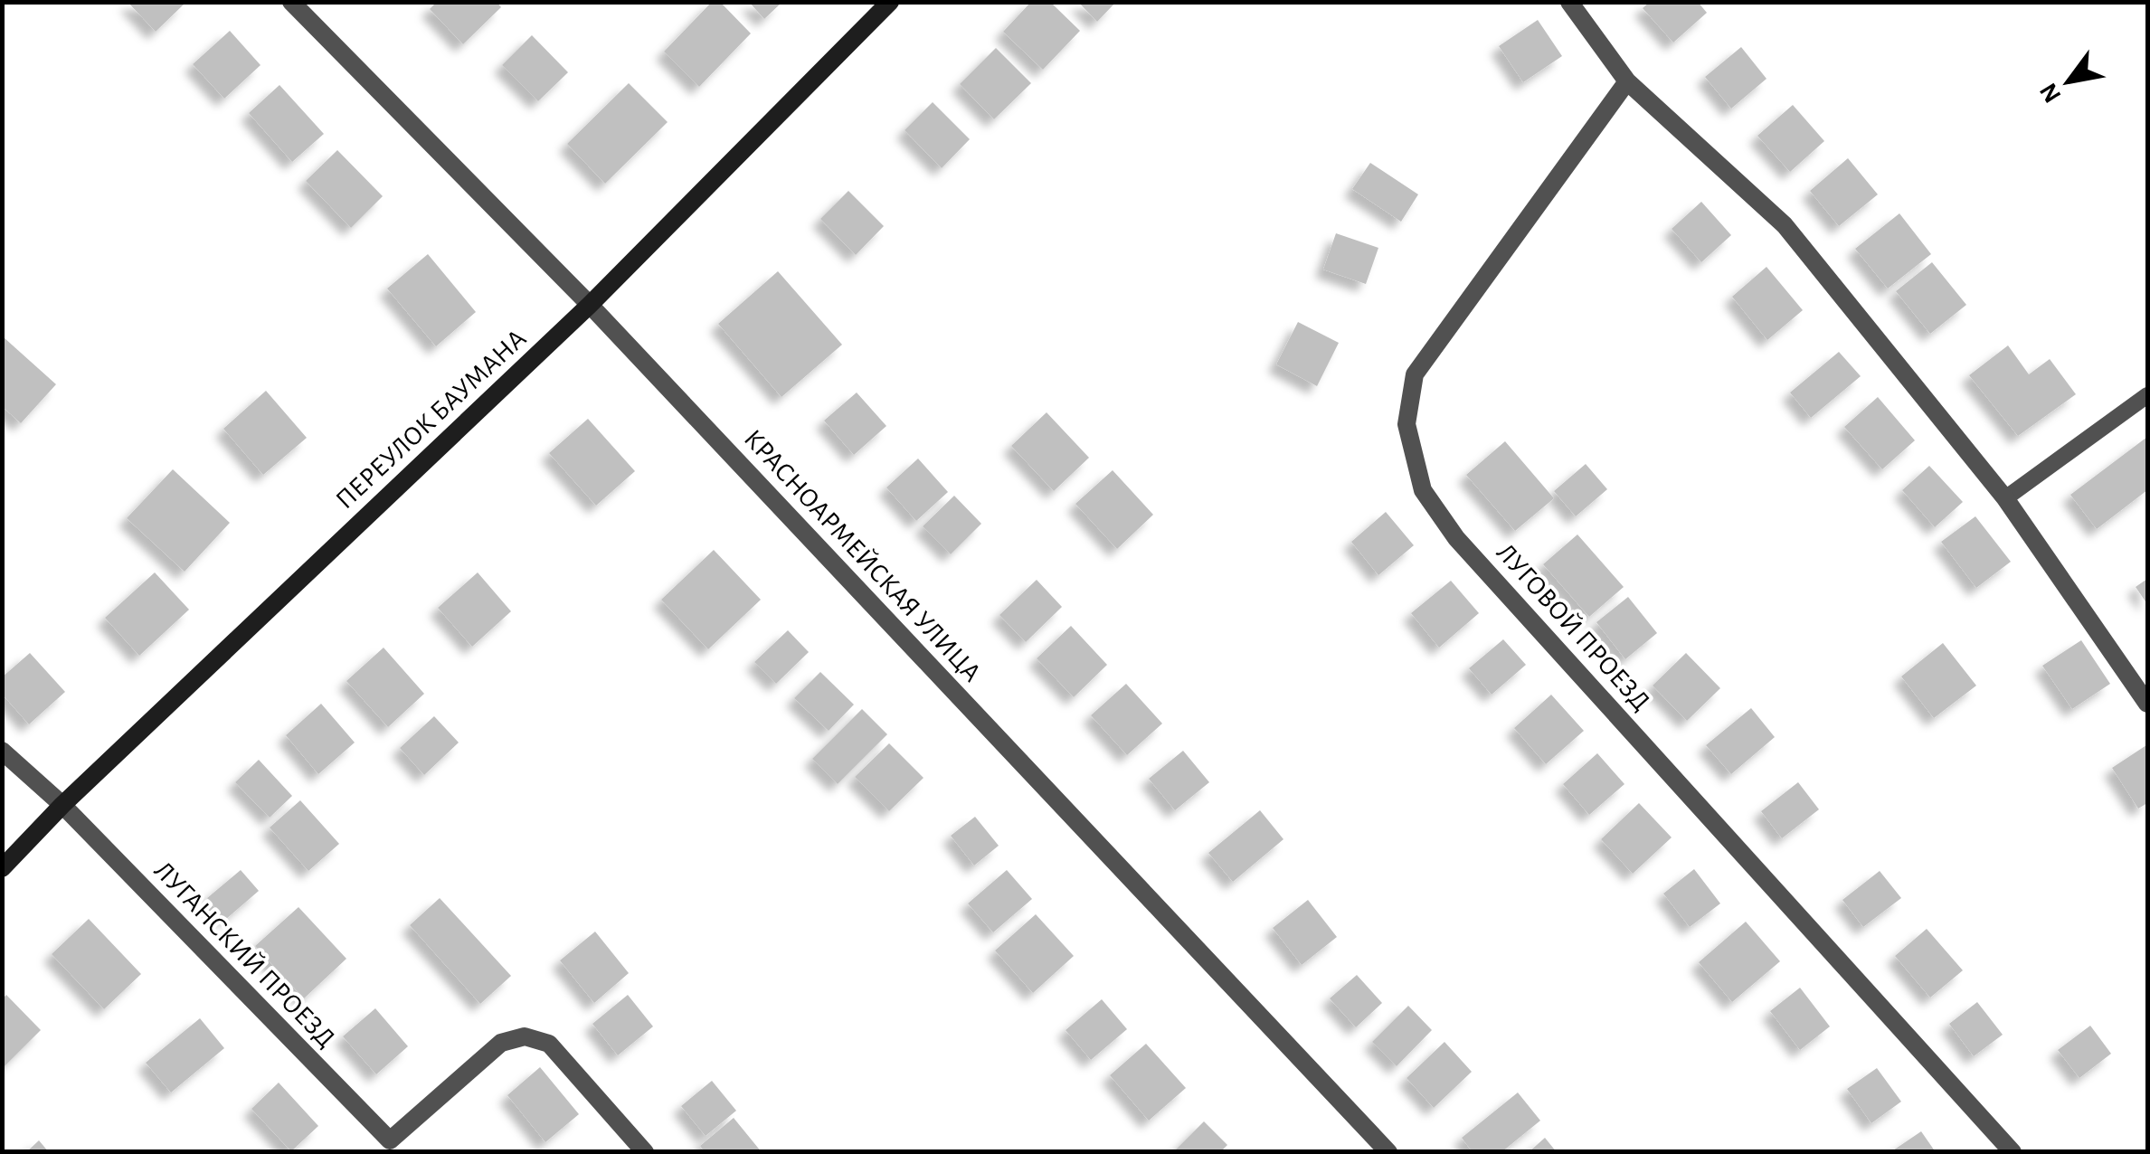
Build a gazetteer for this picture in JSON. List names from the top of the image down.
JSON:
{
  "streets": {
    "street": [
      "ПЕРЕУЛОК БАУМАНА",
      "КРАСНОАРМЕЙСКАЯ УЛИЦА",
      "ЛУГОВОЙ ПРОЕЗД",
      "ЛУГАНСКИЙ ПРОЕЗД"
    ]
  },
  "crossings": [
    ["ПЕРЕУЛОК БАУМАНА", "КРАСНОАРМЕЙСКАЯ УЛИЦА"],
    ["ПЕРЕУЛОК БАУМАНА", "ЛУГАНСКИЙ ПРОЕЗД"]
  ],
  "north": "bottom left"
}
